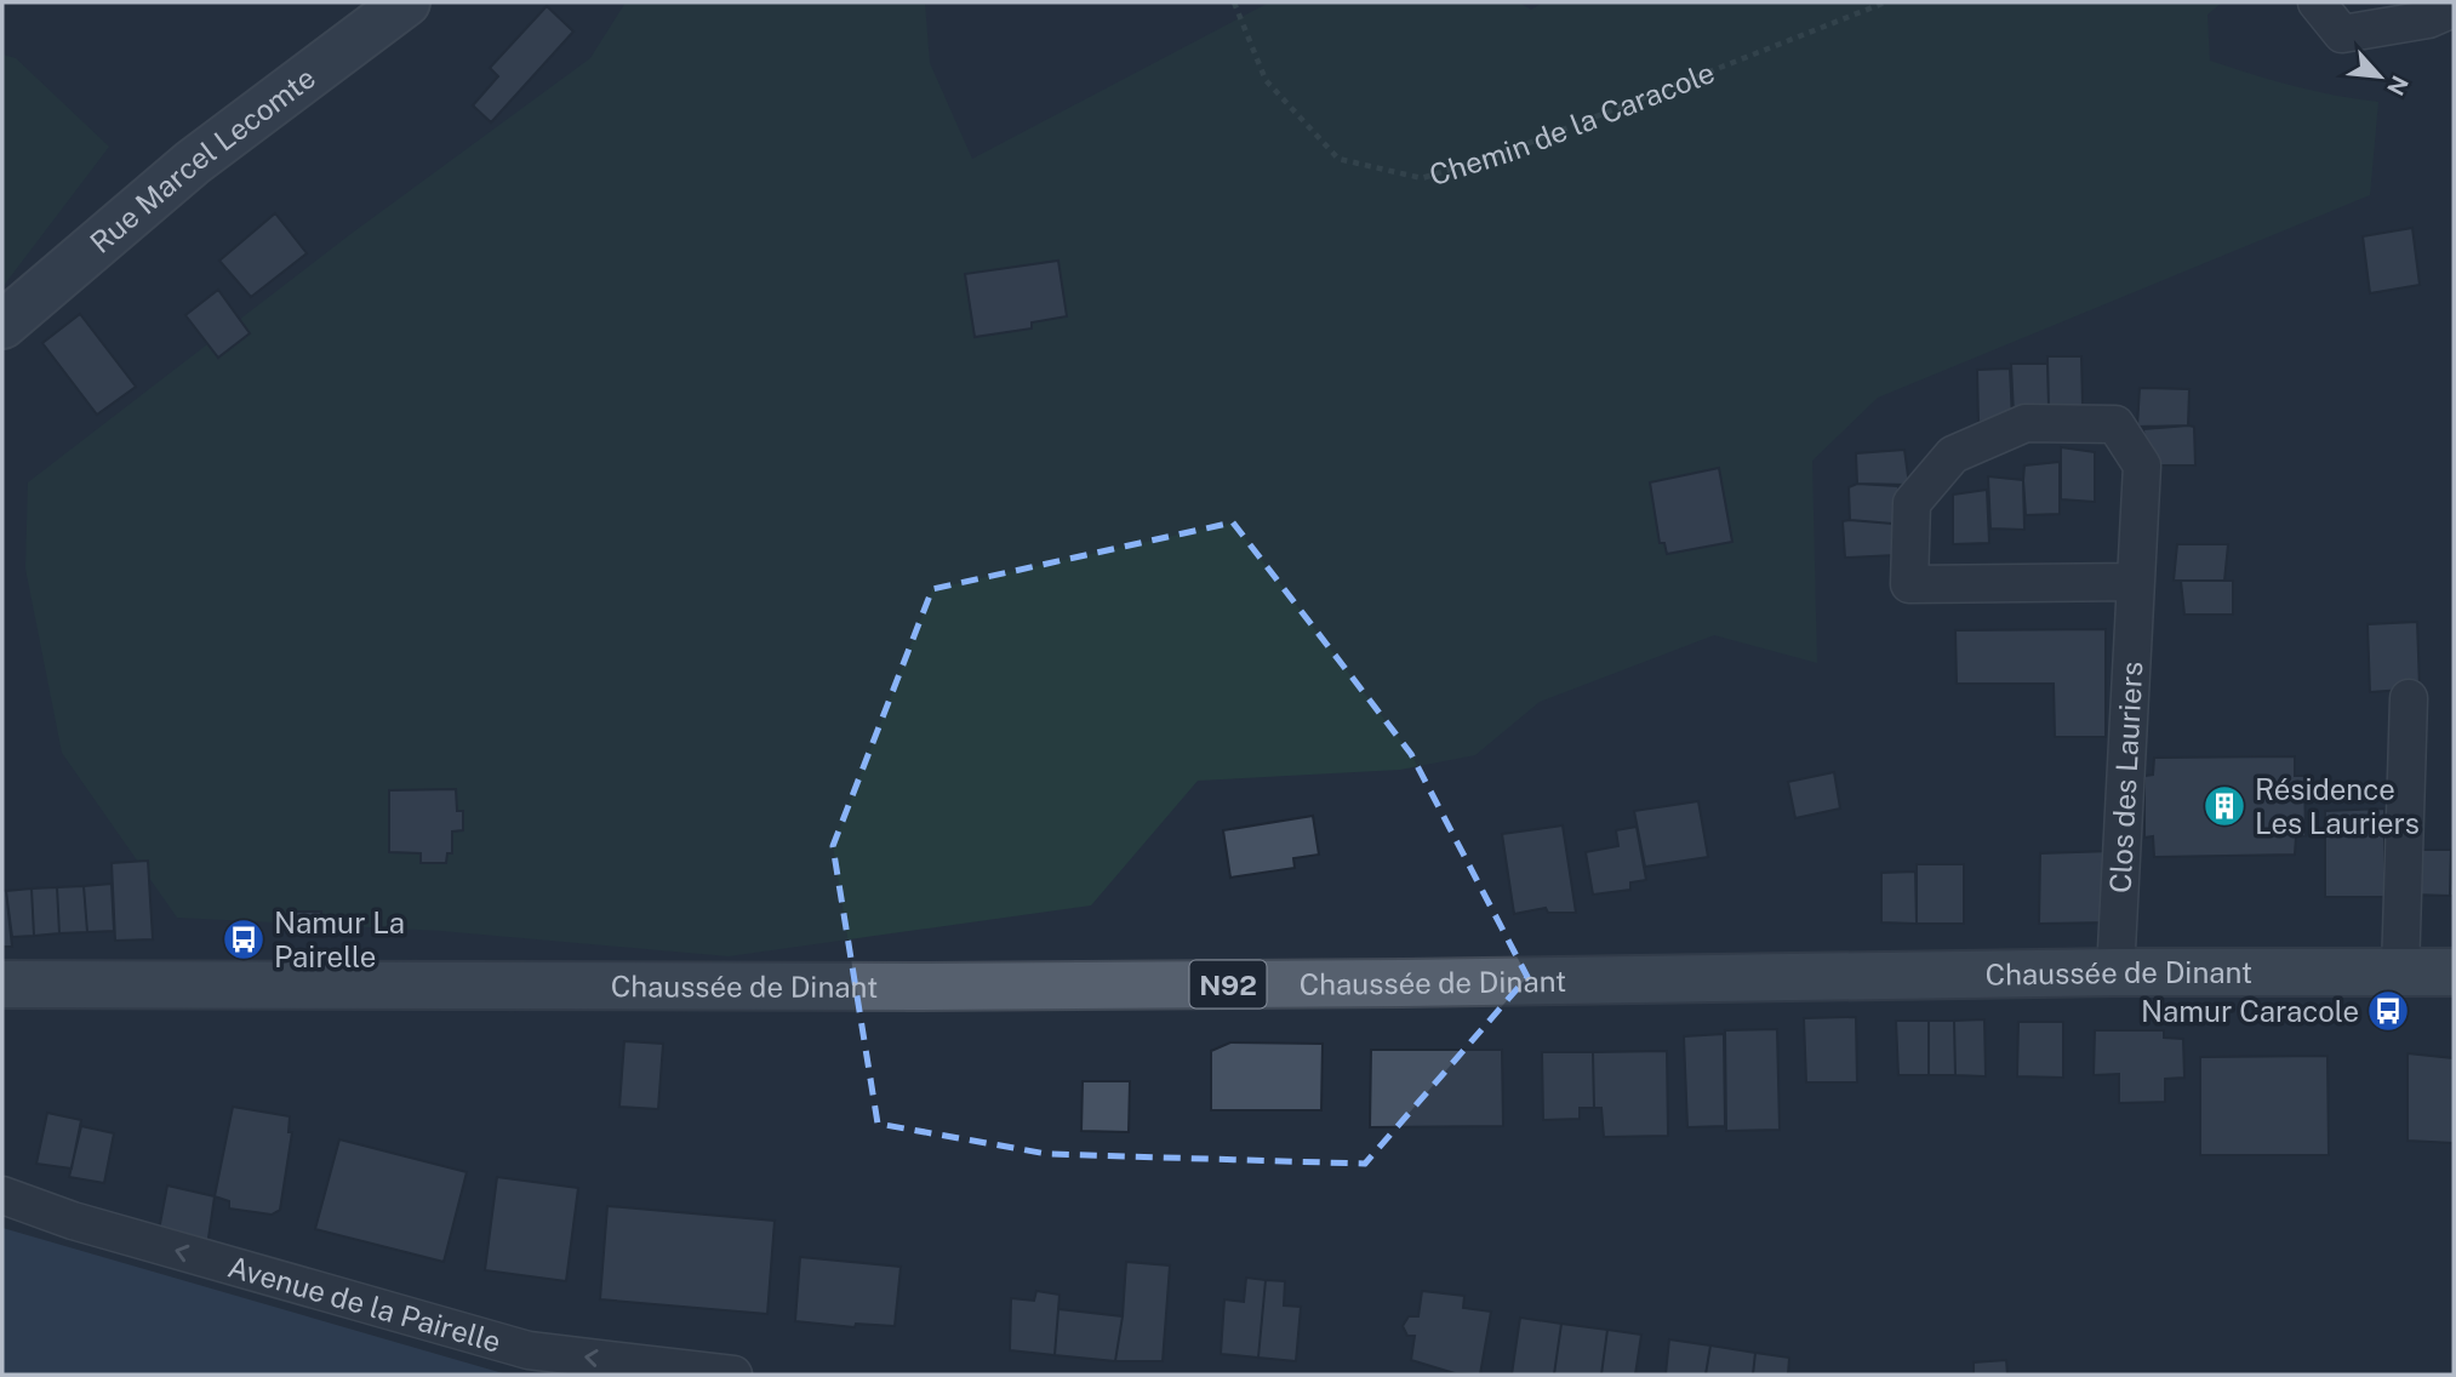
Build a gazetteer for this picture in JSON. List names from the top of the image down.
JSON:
{
  "streets": {
    "main road": ["Chaussée de Dinant", "N92"],
    "street": ["Rue Marcel Lecomte", "Clos des Lauriers", "Avenue de la Pairelle"],
    "path": ["Chemin de la Caracole"]
  },
  "crossings": [
    ["Clos des Lauriers", "Chaussée de Dinant"]
  ],
  "one_way": ["Avenue de la Pairelle"],
  "places": {
    "building": ["Résidence Les Lauriers"],
    "bus stop": ["Namur La Pairelle", "Namur Caracole"]
  },
  "north": "bottom right"
}
